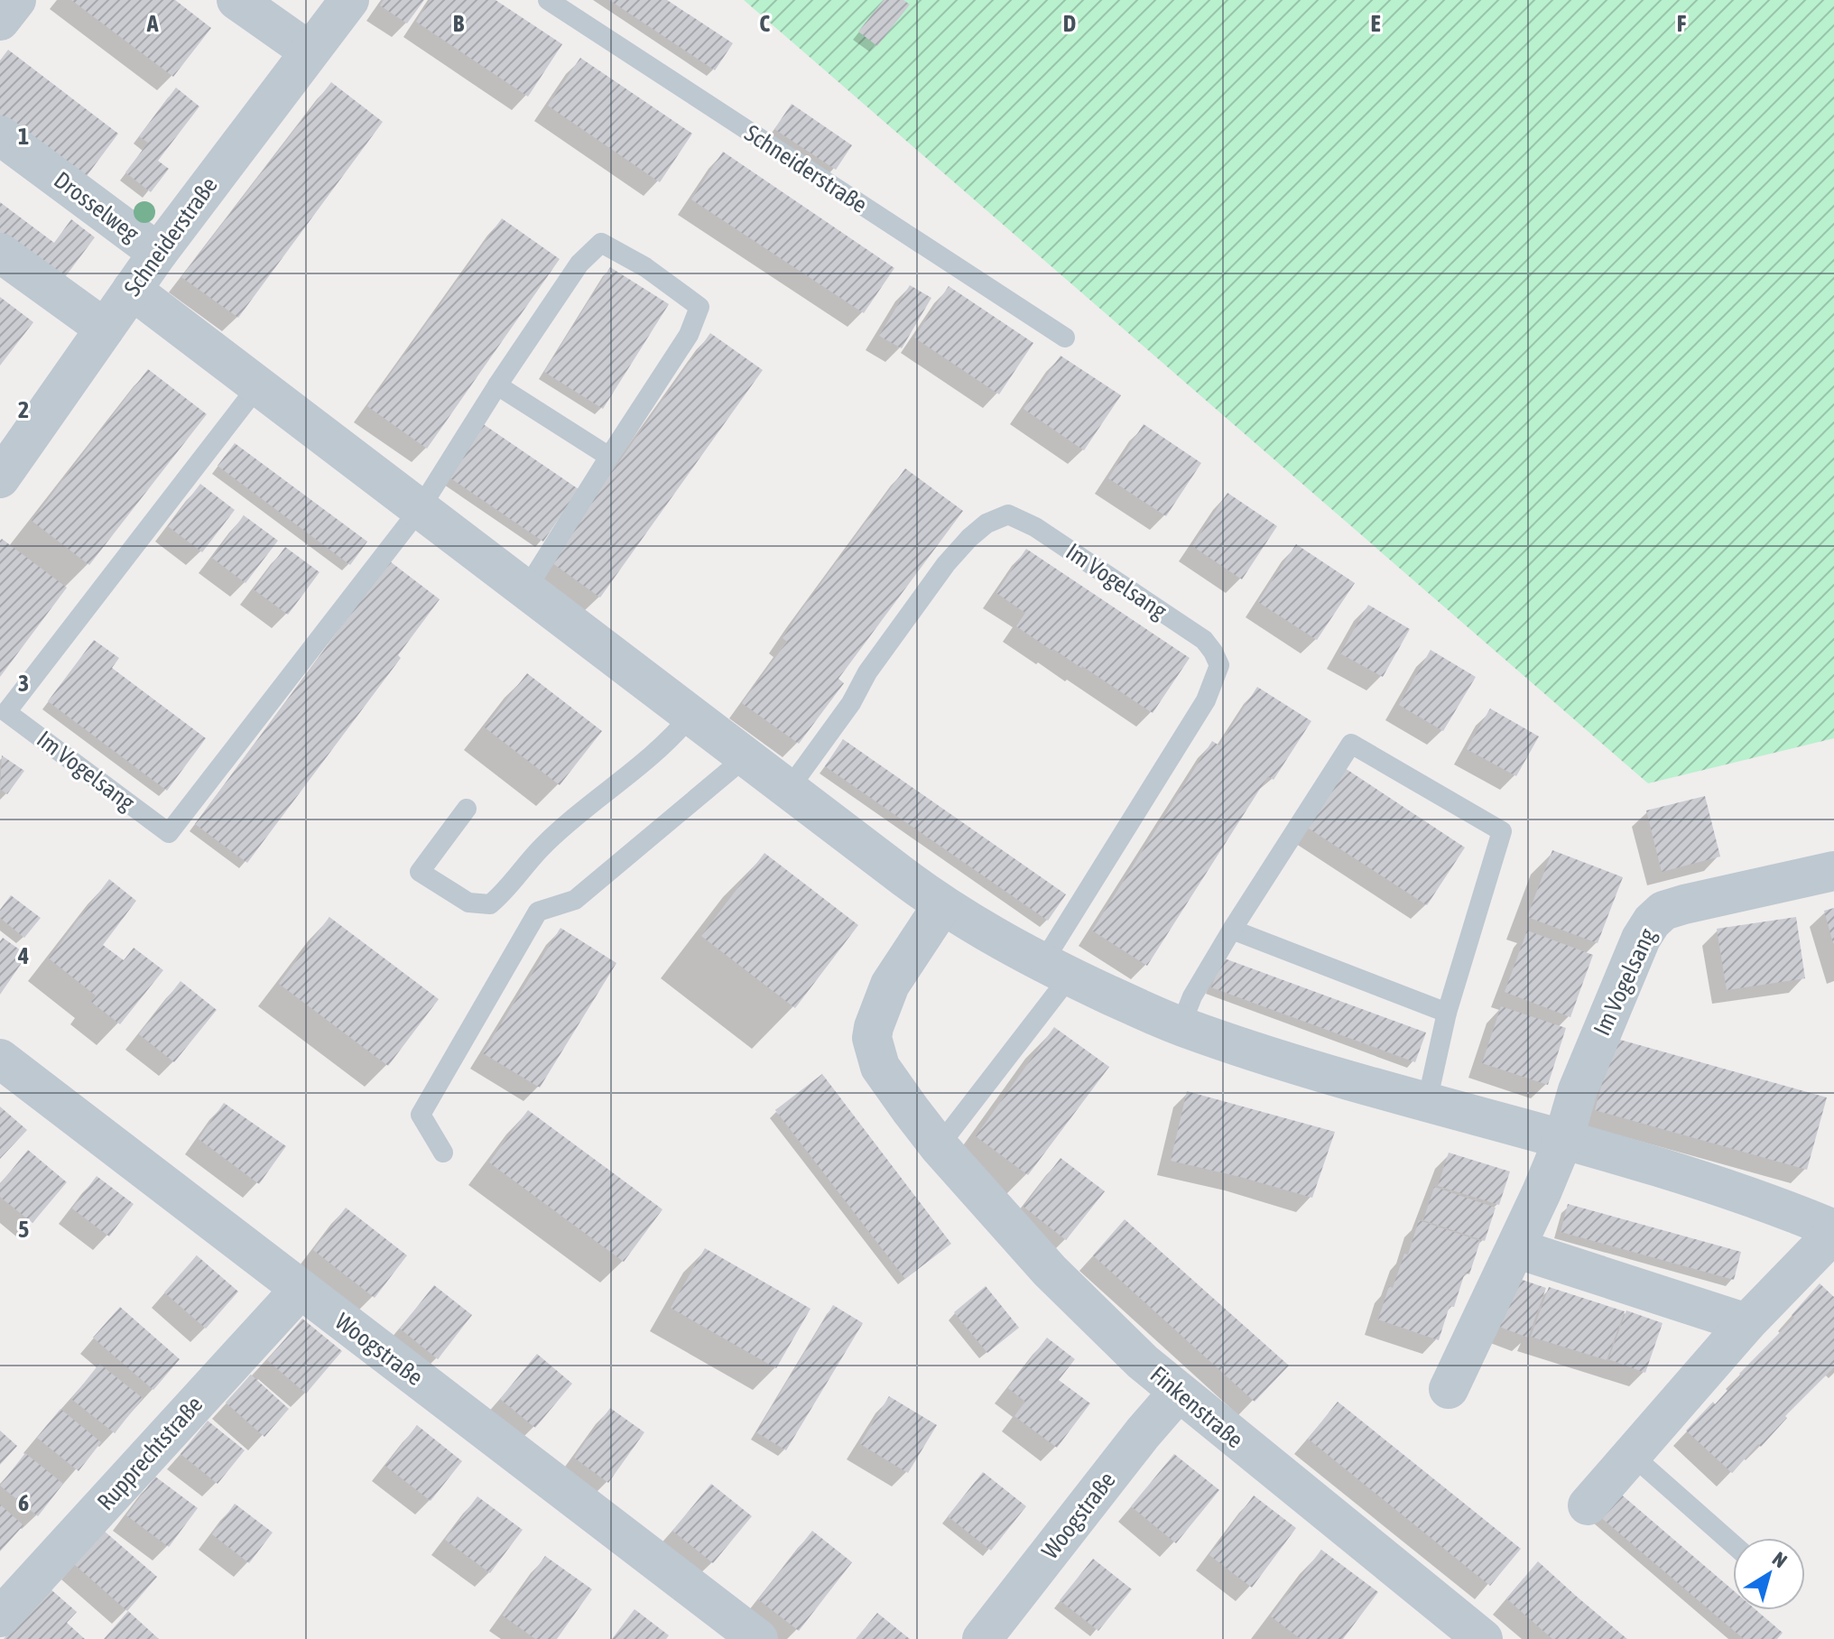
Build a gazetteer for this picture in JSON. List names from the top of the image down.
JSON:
{
  "streets": {
    "street": [
      "Schneiderstraße",
      "Drosselweg",
      "Im Vogelsang",
      "Woogstraße",
      "Finkenstraße",
      "Rupprechtstraße"
    ]
  },
  "crossings": [
    ["Schneiderstraße", "Drosselweg"],
    ["Woogstraße", "Finkenstraße"],
    ["Woogstraße", "Rupprechtstraße"]
  ],
  "north": "top right",
  "grid": {
    "columns": [
      "A",
      "B",
      "C",
      "D",
      "E",
      "F"
    ],
    "rows": [
      "1",
      "2",
      "3",
      "4",
      "5",
      "6"
    ]
  }
}
